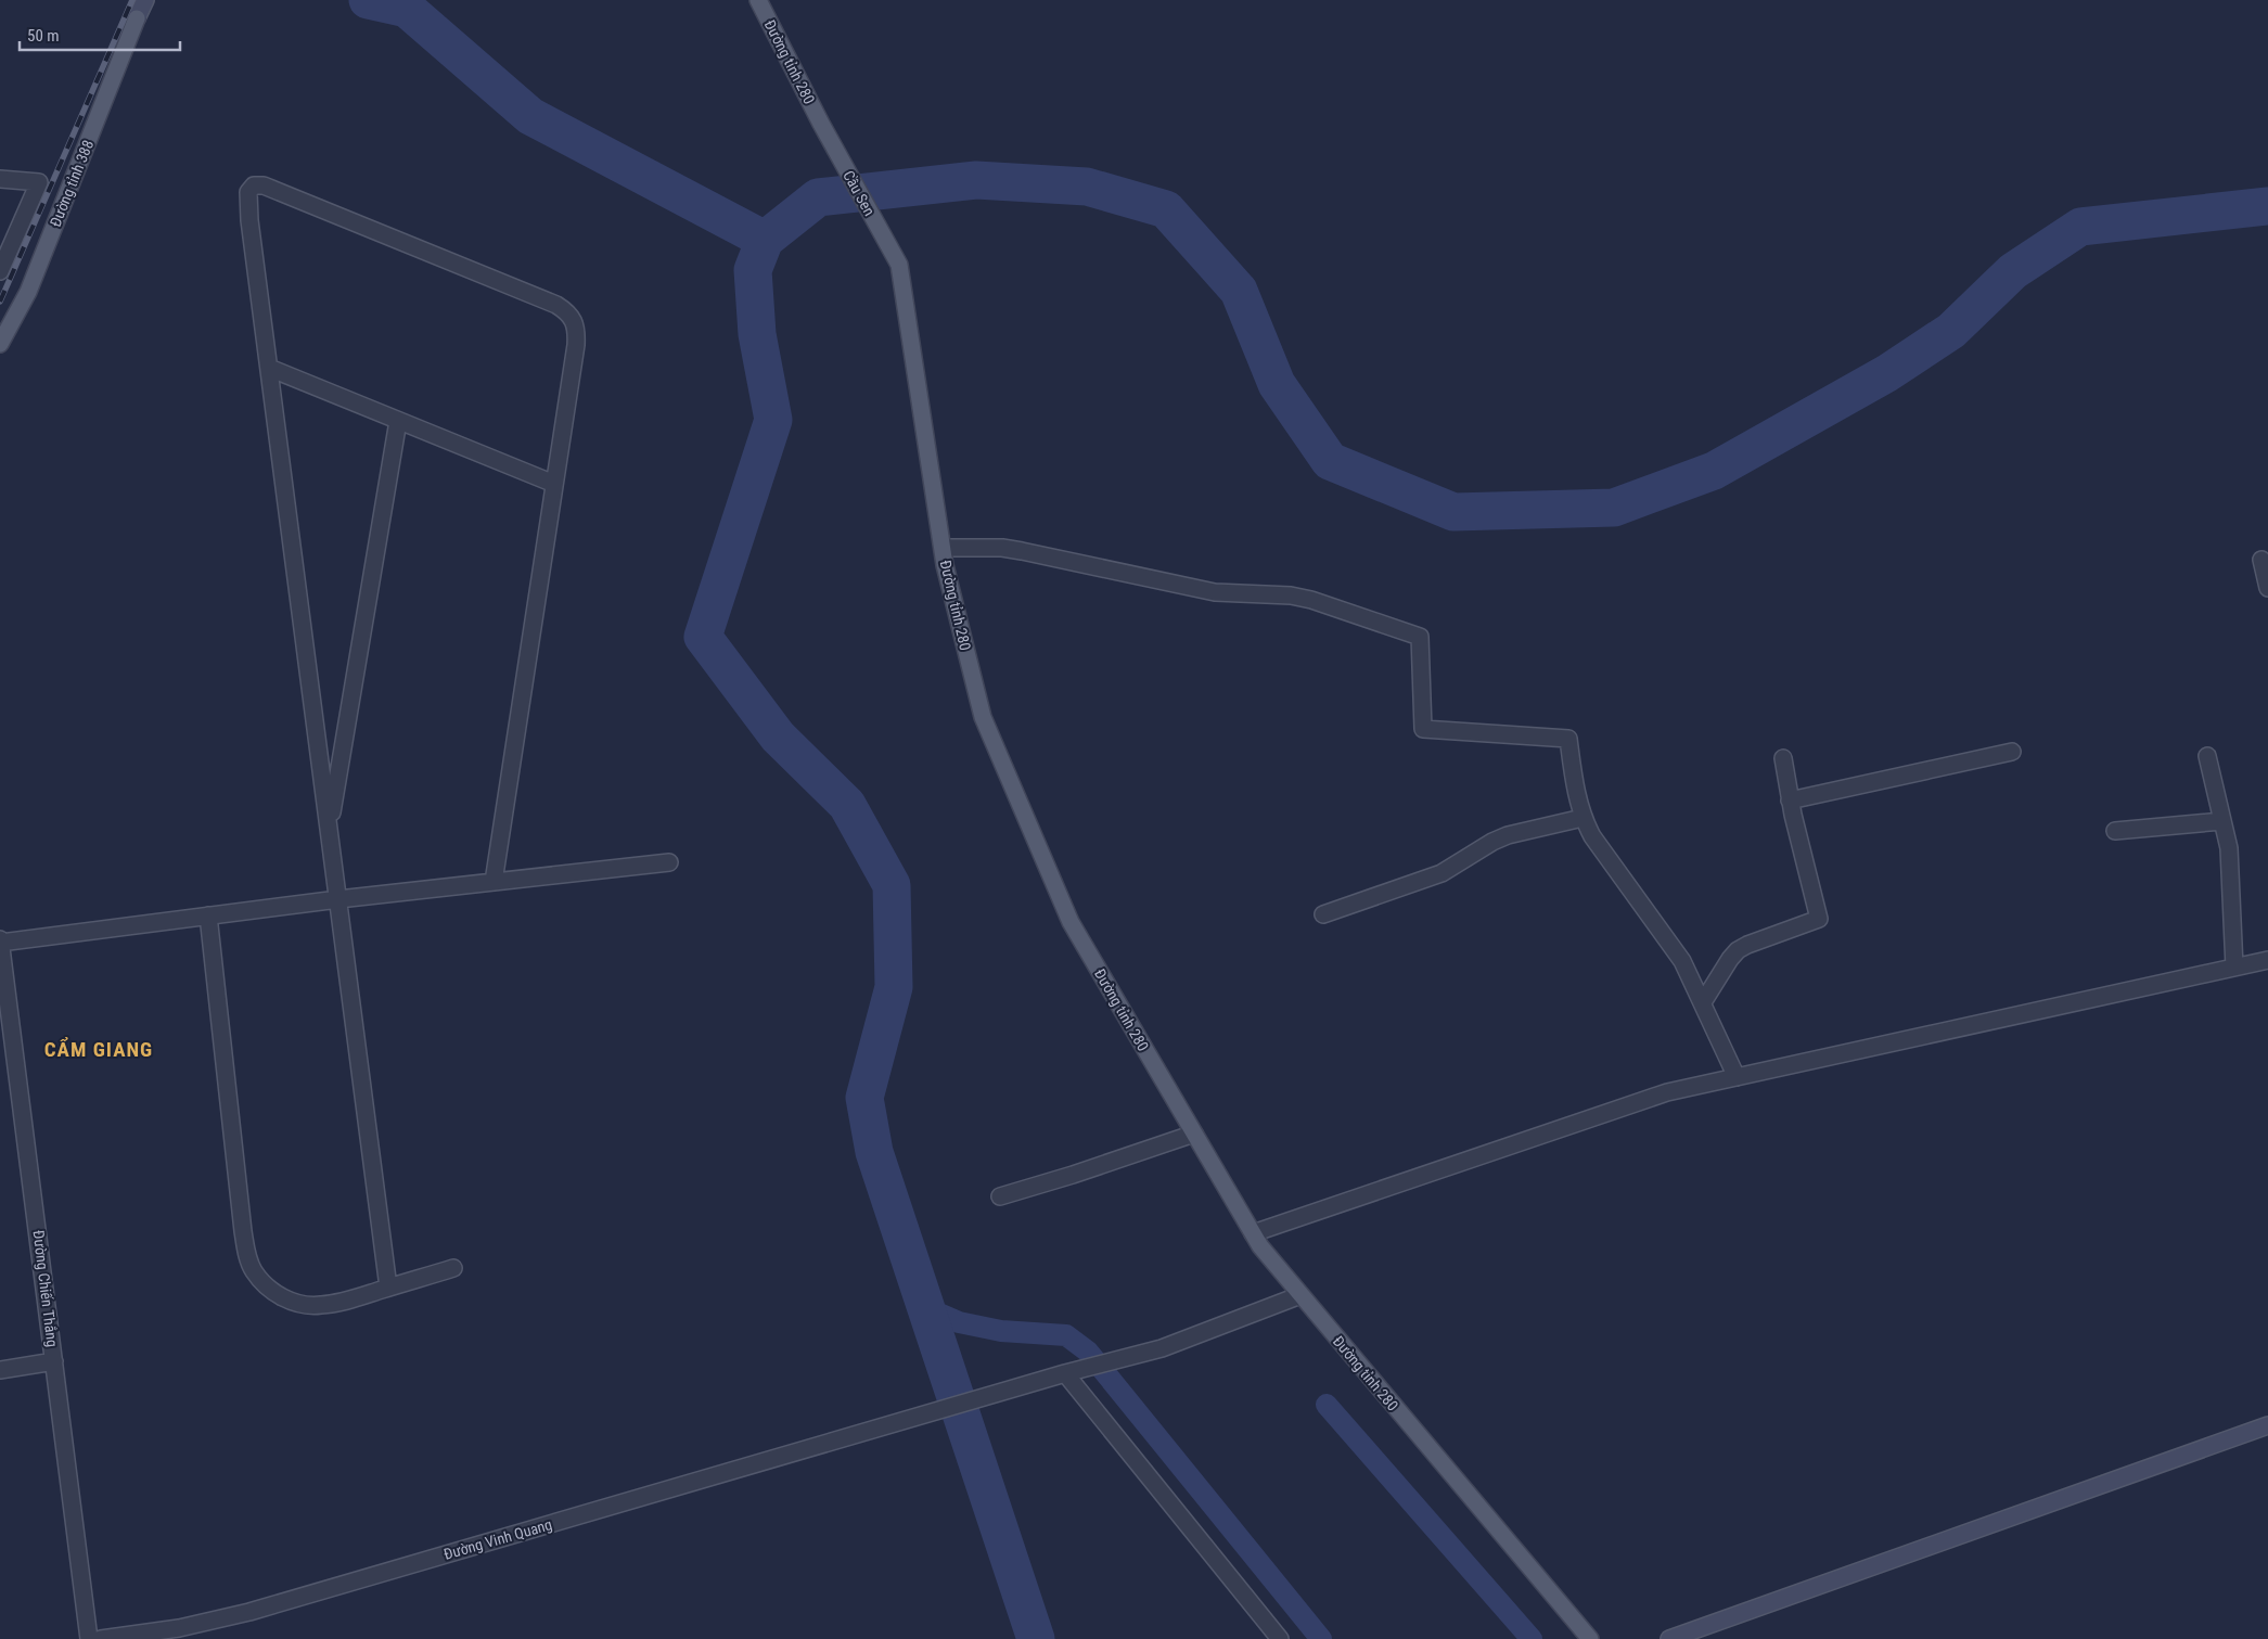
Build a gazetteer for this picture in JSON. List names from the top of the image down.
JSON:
{
  "streets": {
    "main road": ["Đường tỉnh 280", "Đường tỉnh 388", "Cầu Sen"],
    "street": ["Đường Chiến Thắng", "Đường Vinh Quang"]
  },
  "crossings": [
    ["Đường tỉnh 280", "Cầu Sen"],
    ["Đường tỉnh 280", "Đường Vinh Quang"]
  ],
  "districts": ["CẨM GIANG"],
  "scale_bar": "50 m"
}
